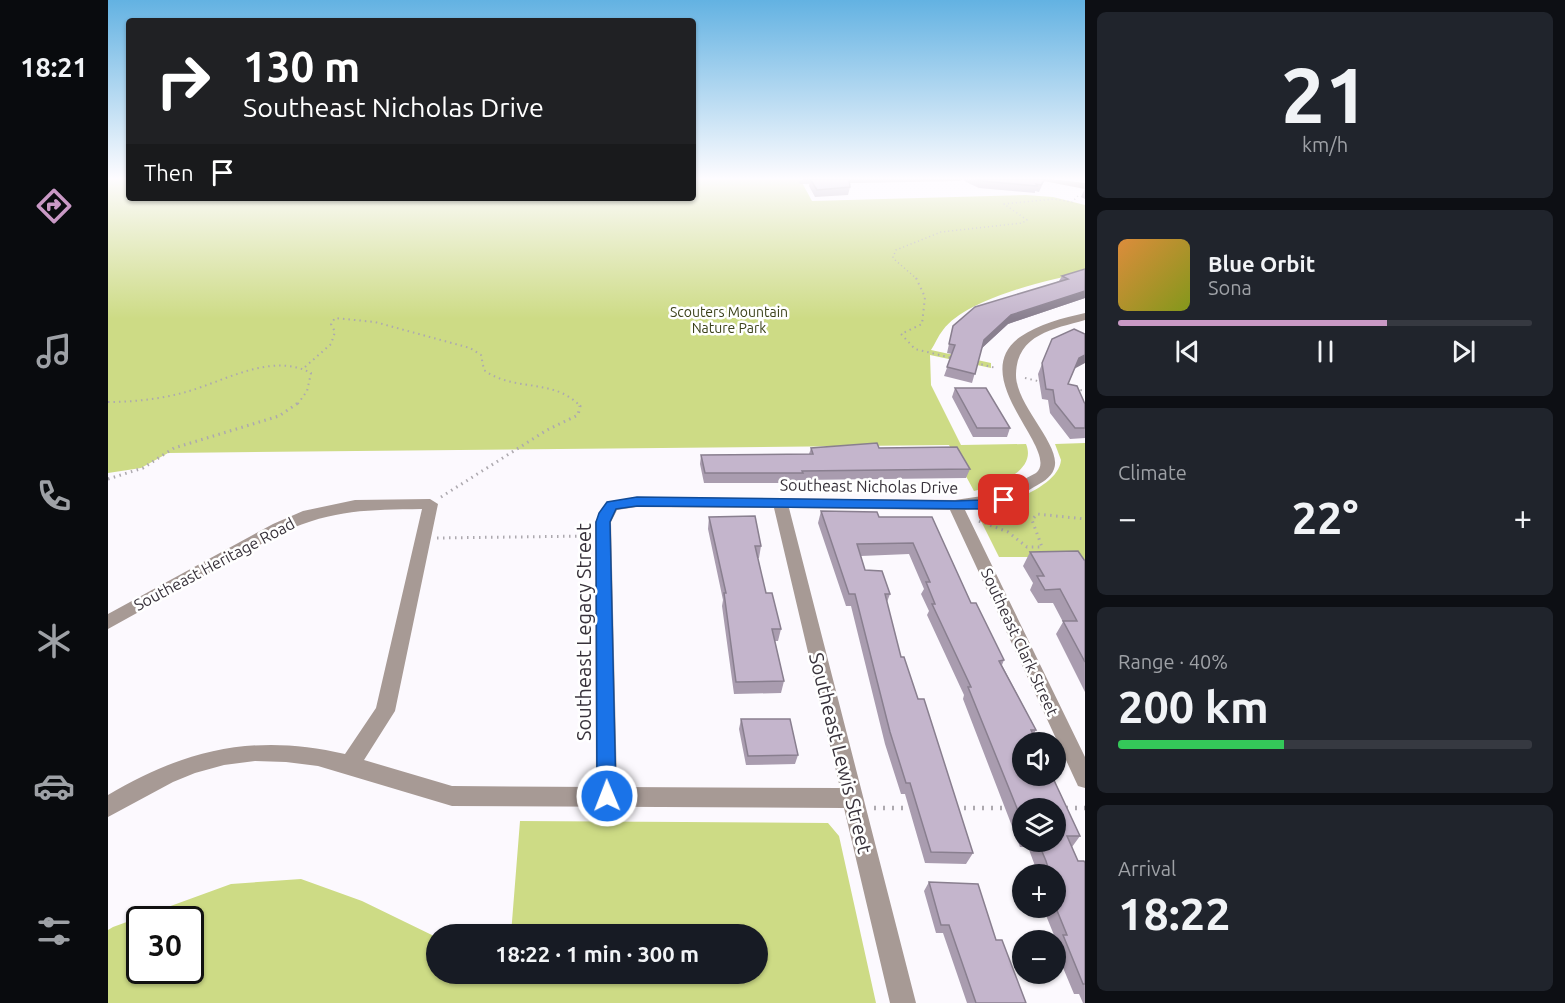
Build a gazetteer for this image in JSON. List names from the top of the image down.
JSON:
{
  "streets": {
    "street": [
      "Southeast Nicholas Drive",
      "Southeast Heritage Road",
      "Southeast Legacy Street",
      "Southeast Clark Street",
      "Southeast Lewis Street"
    ]
  },
  "crossings": [
    ["Southeast Nicholas Drive", "Southeast Legacy Street"],
    ["Southeast Nicholas Drive", "Southeast Clark Street"],
    ["Southeast Nicholas Drive", "Southeast Lewis Street"]
  ],
  "parks": ["Scouters Mountain Nature Park"],
  "page": {
    "tabs": "18:21",
    "tile": [
      ["21", "km/h"],
      "Climate",
      ["Range · 40%", "200 km"],
      ["Arrival", "18:22"]
    ],
    "turn": ["130 m", "Southeast Nicholas Drive"],
    "then": "Then",
    "song": ["Blue Orbit", "Sona"],
    "heat": ["−", "22°", "+"],
    "map_buttons": ["+", "−"],
    "limit": "30",
    "trip": "18:22 · 1 min · 300 m"
  }
}
